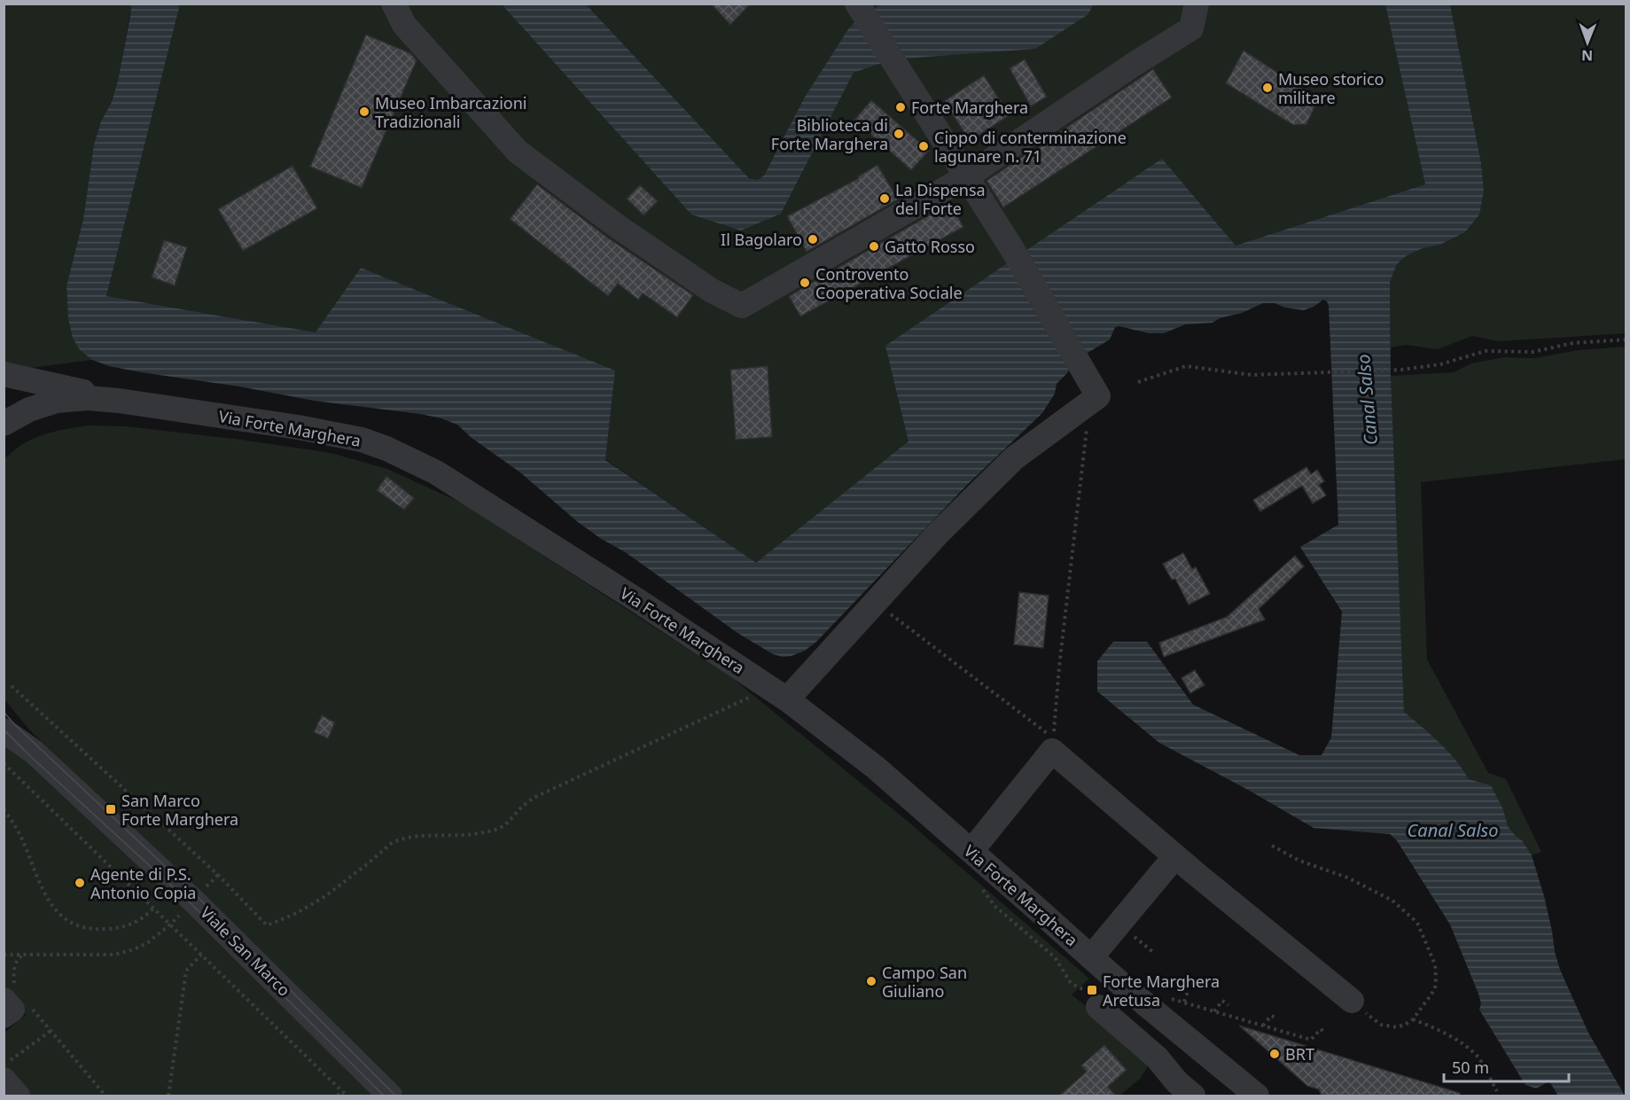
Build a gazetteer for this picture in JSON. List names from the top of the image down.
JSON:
{
  "streets": {
    "street": ["Via Forte Marghera", "Viale San Marco"]
  },
  "water": ["Canal Salso"],
  "places": {
    "other": [
      "Museo storico militare",
      "Forte Marghera",
      "Museo Imbarcazioni Tradizionali",
      "Biblioteca di Forte Marghera",
      "Cippo di conterminazione lagunare n. 71",
      "La Dispensa del Forte",
      "Il Bagolaro",
      "Gatto Rosso",
      "Controvento Cooperativa Sociale",
      "Agente di P.S. Antonio Copia",
      "Campo San Giuliano",
      "BRT"
    ],
    "transit": ["San Marco Forte Marghera", "Forte Marghera Aretusa"]
  },
  "scale_bar": "50 m",
  "north": "bottom"
}
